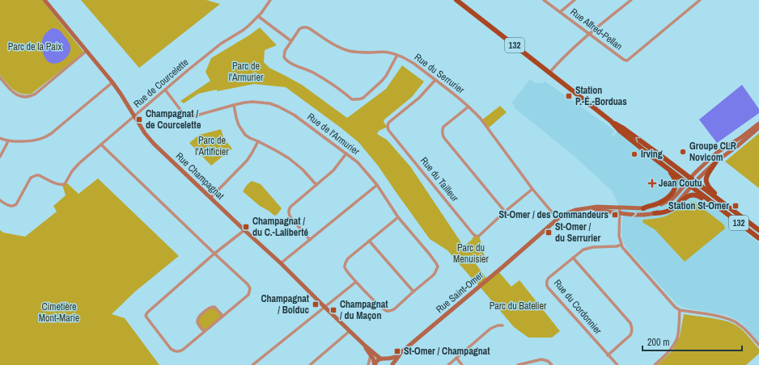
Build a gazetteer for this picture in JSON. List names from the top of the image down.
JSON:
{
  "streets": {
    "main road": ["132"],
    "street": [
      "Rue Alfred-Pellan",
      "Rue du Serrurier",
      "Rue de Courcelette",
      "Rue de l'Armurier",
      "Rue Champagnat",
      "Rue du Tailleur",
      "Rue Saint-Omer",
      "Rue du Cordonnier"
    ]
  },
  "crossings": [
    ["132", "Rue Saint-Omer"],
    ["Rue du Serrurier", "Rue du Tailleur"],
    ["Rue du Serrurier", "Rue Saint-Omer"],
    ["Rue de Courcelette", "Rue de l'Armurier"],
    ["Rue de Courcelette", "Rue Champagnat"]
  ],
  "parks": [
    "Parc de la Paix",
    "Parc de l'Armurier",
    "Parc de l'Artificier",
    "Parc du Menuisier",
    "Parc du Batelier",
    "Cimetière Mont-Marie"
  ],
  "places": {
    "transit": [
      "Station P.-É.-Borduas",
      "Champagnat / de Courcelette",
      "Station St-Omer",
      "St-Omer / des Commandeurs",
      "Champagnat / du C.-Laliberté",
      "St-Omer / du Serrurier",
      "Champagnat / Bolduc",
      "Champagnat / du Maçon",
      "St-Omer / Champagnat"
    ],
    "other": ["Groupe CLR Novicom", "Irving"],
    "health": ["Jean Coutu"]
  },
  "scale_bar": "200 m"
}
